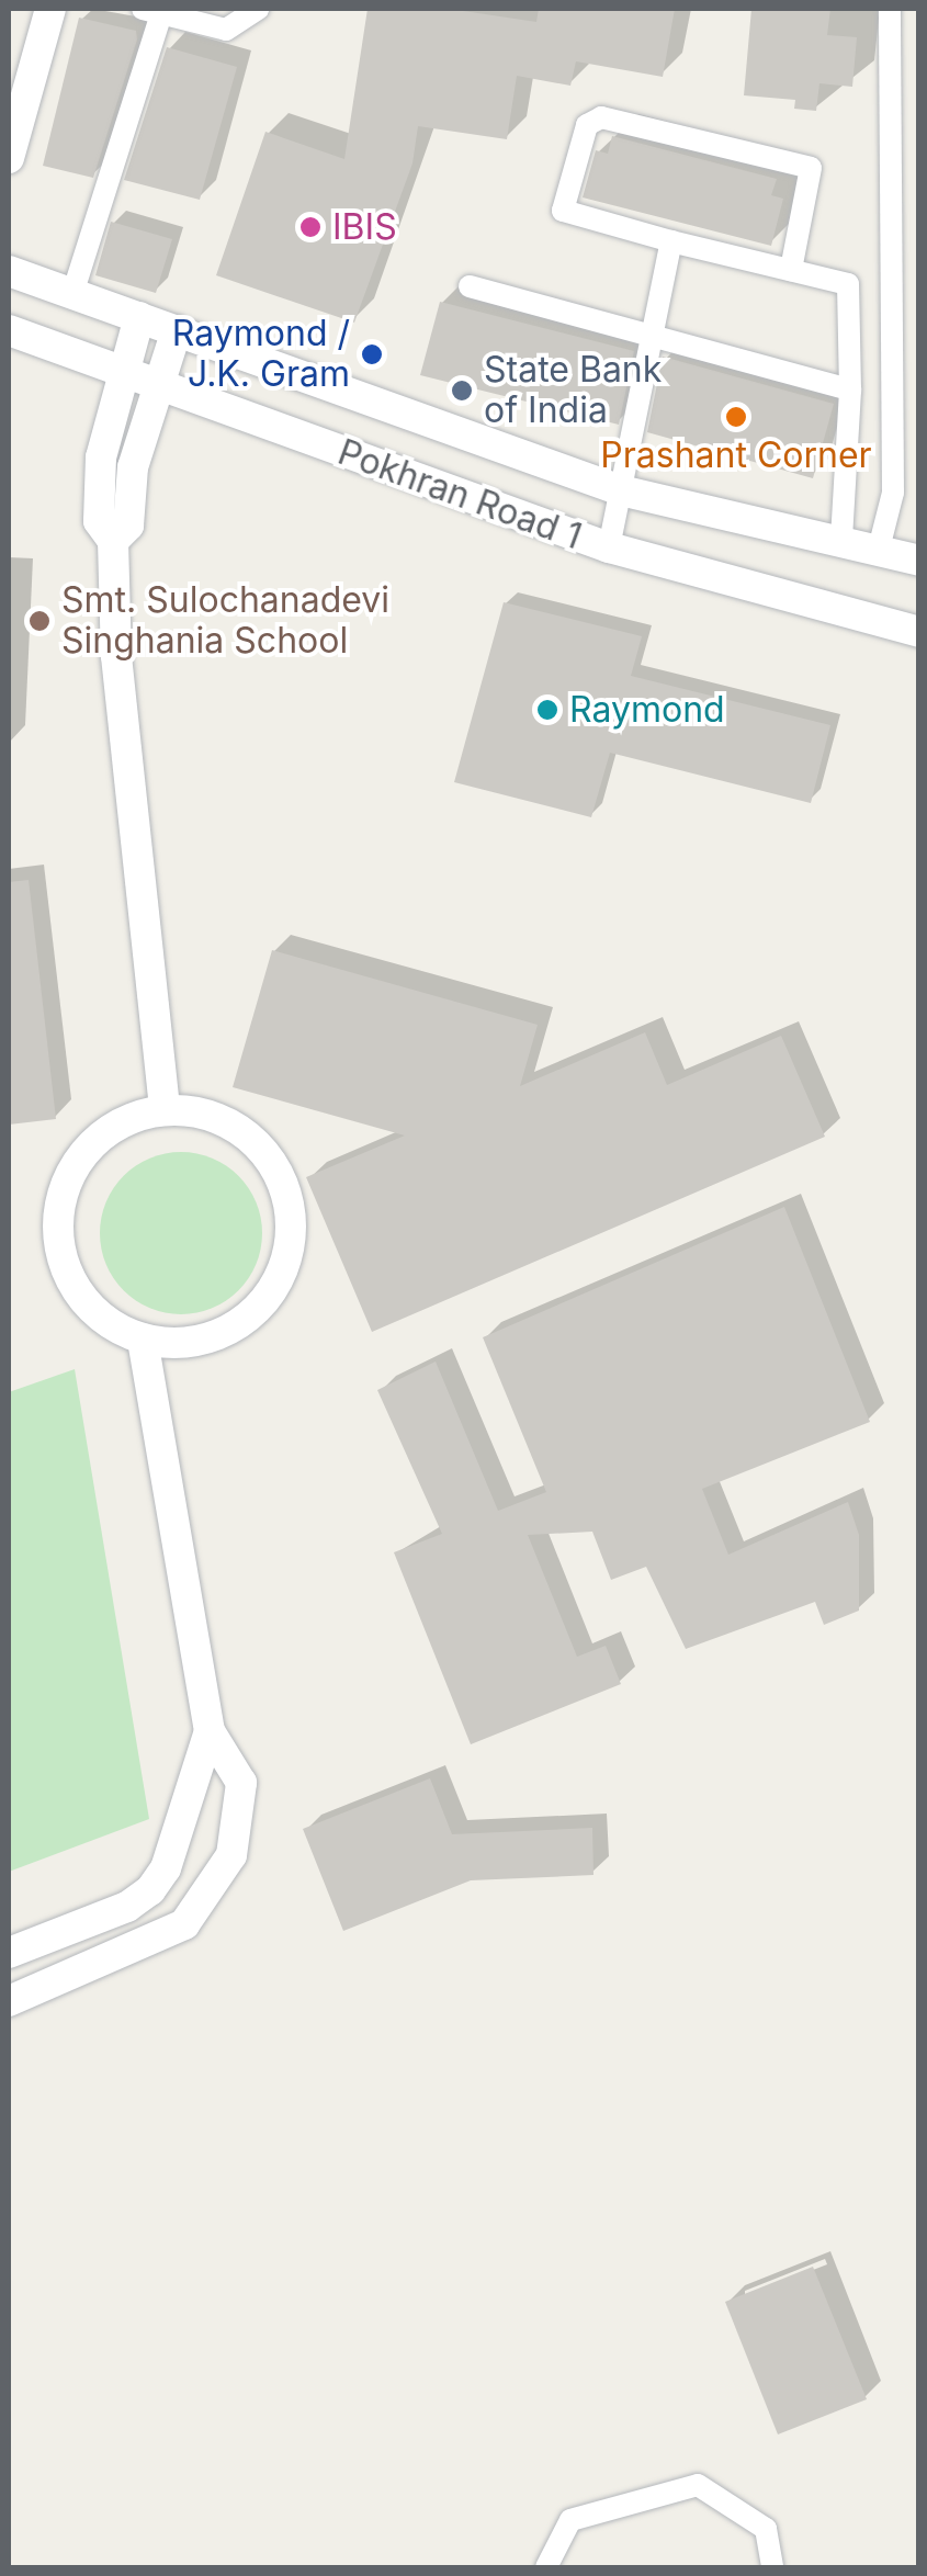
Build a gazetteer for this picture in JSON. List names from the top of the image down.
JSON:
{
  "streets": {
    "street": ["Pokhran Road 1"]
  },
  "places": [
    "IBIS",
    "Raymond / J.K. Gram",
    "State Bank of India",
    "Prashant Corner",
    "Smt. Sulochanadevi Singhania School",
    "Raymond"
  ]
}
